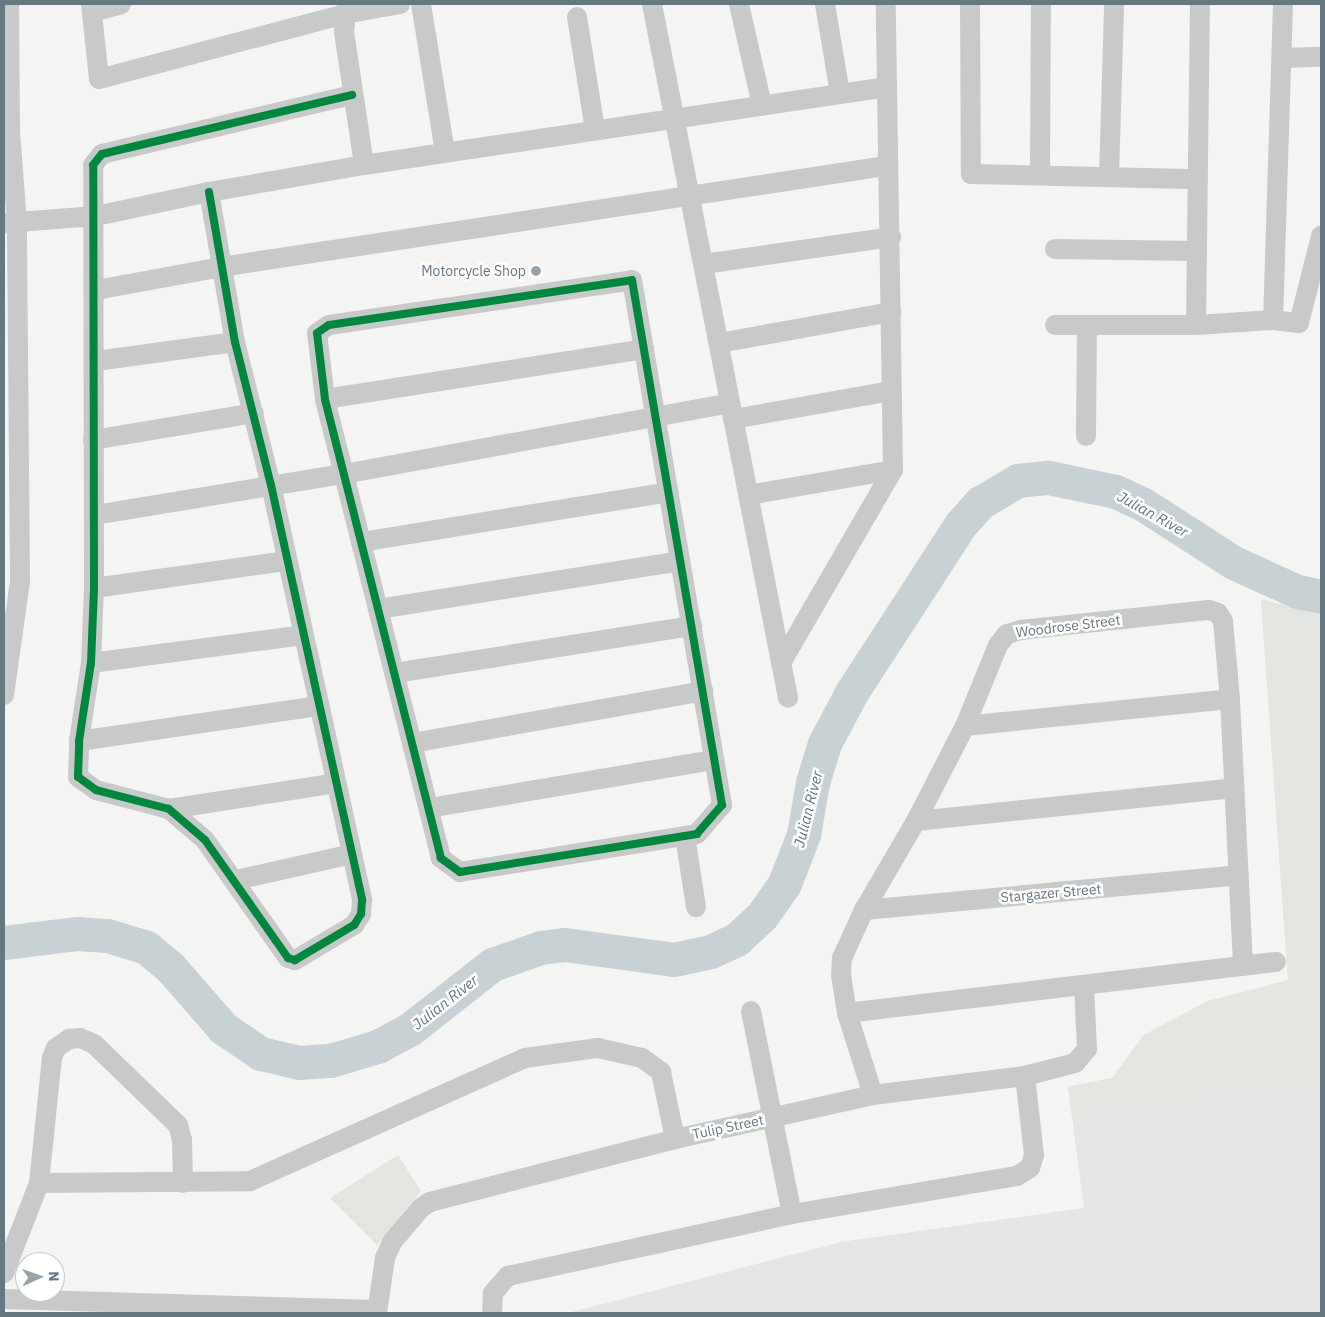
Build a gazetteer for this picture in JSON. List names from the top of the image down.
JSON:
{
  "streets": {
    "street": ["Woodrose Street", "Stargazer Street", "Tulip Street"]
  },
  "crossings": [
    ["Woodrose Street", "Stargazer Street"],
    ["Woodrose Street", "Tulip Street"]
  ],
  "water": ["Julian River"],
  "places": ["Motorcycle Shop"],
  "north": "right"
}
